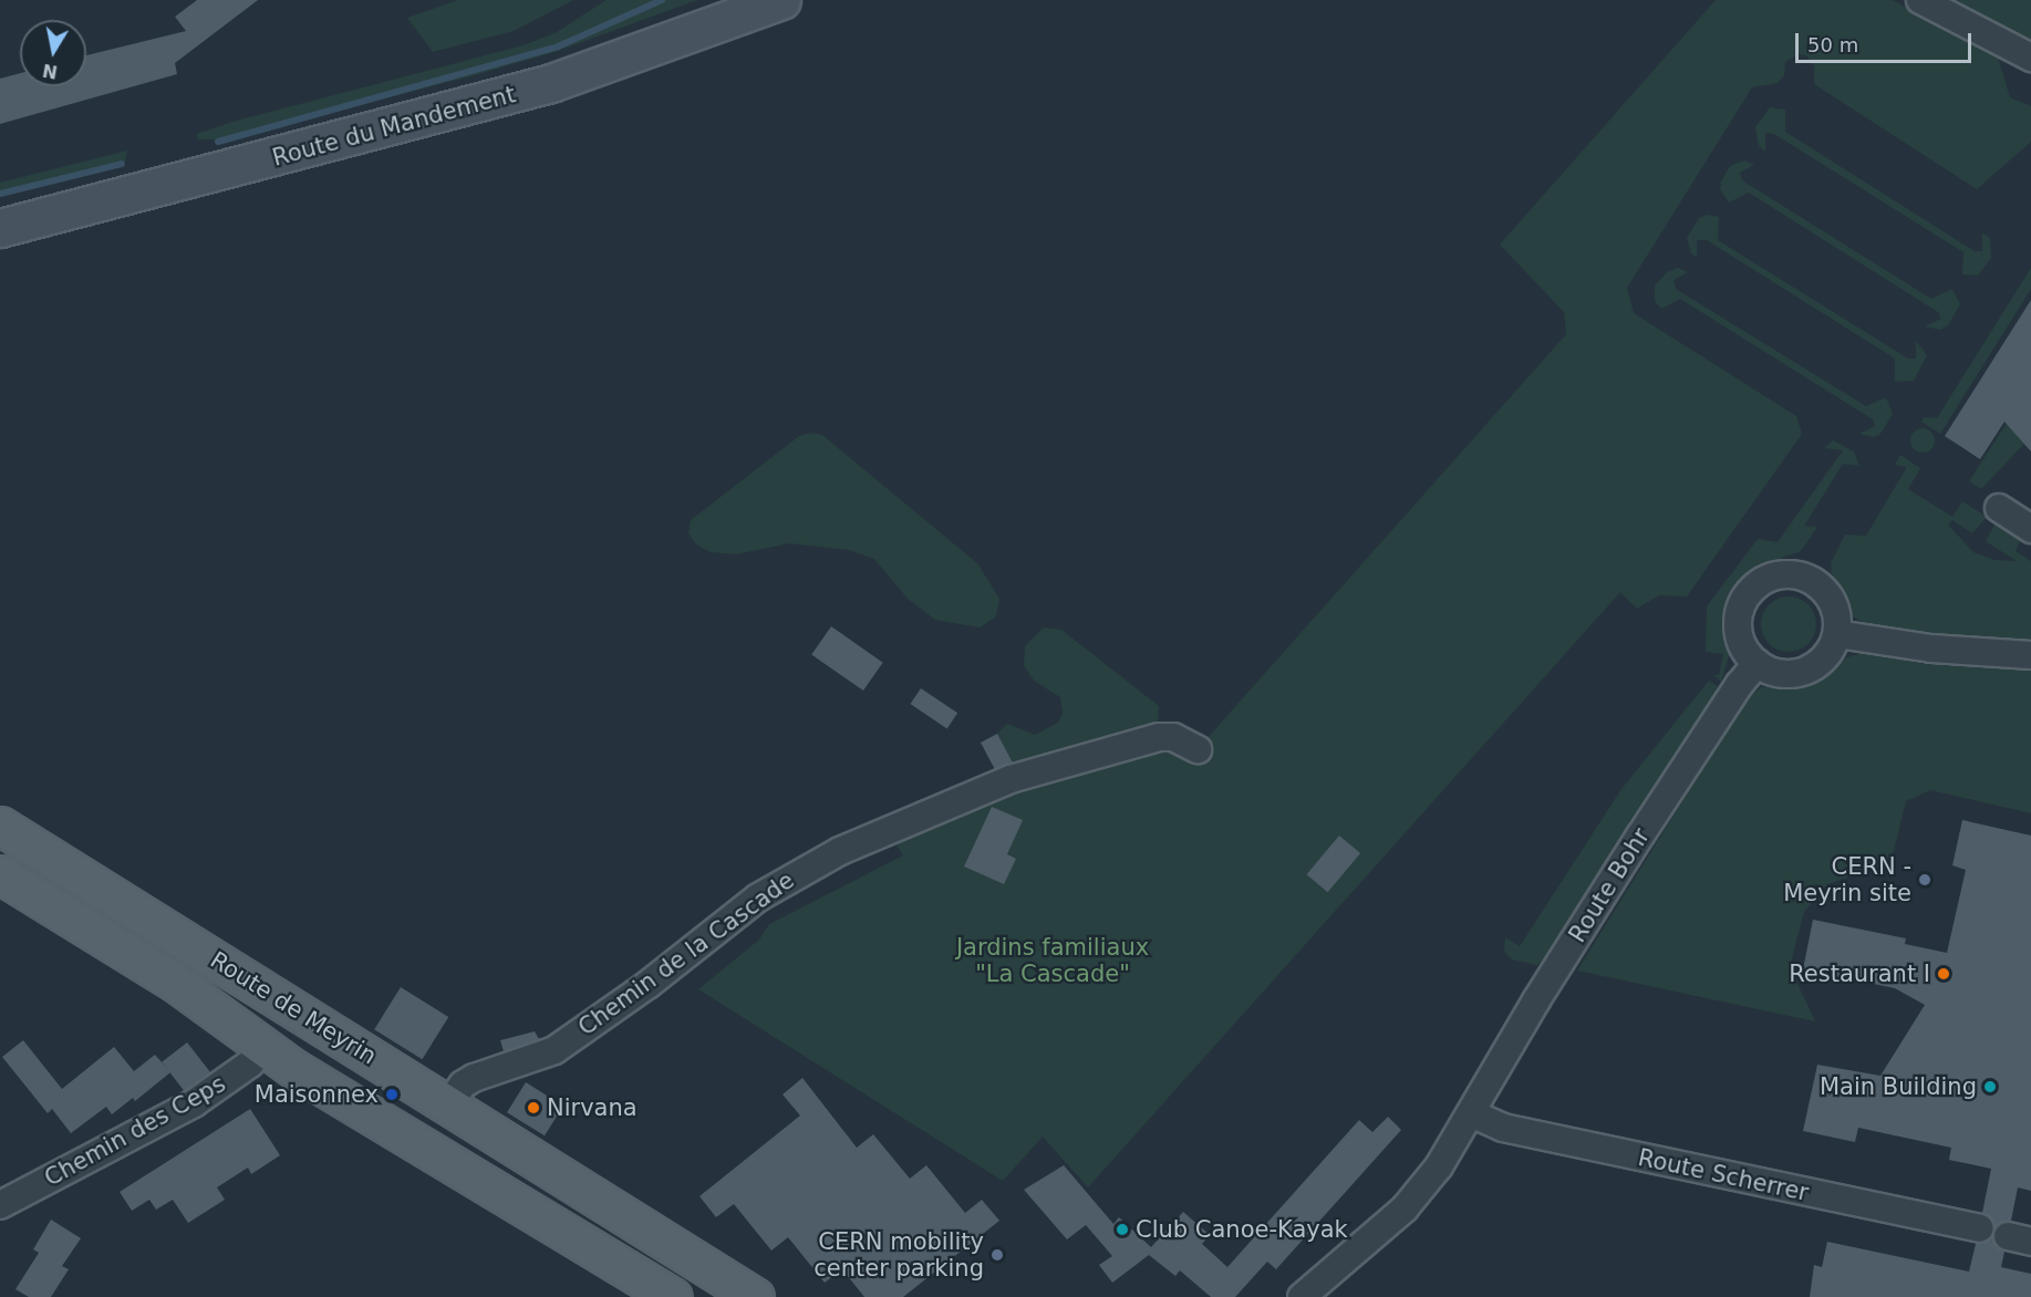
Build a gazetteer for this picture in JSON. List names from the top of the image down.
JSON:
{
  "streets": {
    "main road": ["Route du Mandement", "Route de Meyrin"],
    "street": [
      "Route Bohr",
      "Chemin de la Cascade",
      "Chemin des Ceps",
      "Route Scherrer"
    ]
  },
  "crossings": [
    ["Route Bohr", "Route Scherrer"],
    ["Chemin de la Cascade", "Route de Meyrin"],
    ["Route de Meyrin", "Chemin des Ceps"]
  ],
  "parks": ["Jardins familiaux \"La Cascade\""],
  "places": [
    "CERN - Meyrin site",
    "Restaurant I",
    "Main Building",
    "Maisonnex",
    "Nirvana",
    "Club Canoe-Kayak",
    "CERN mobility center parking"
  ],
  "scale_bar": "50 m",
  "north": "bottom"
}
